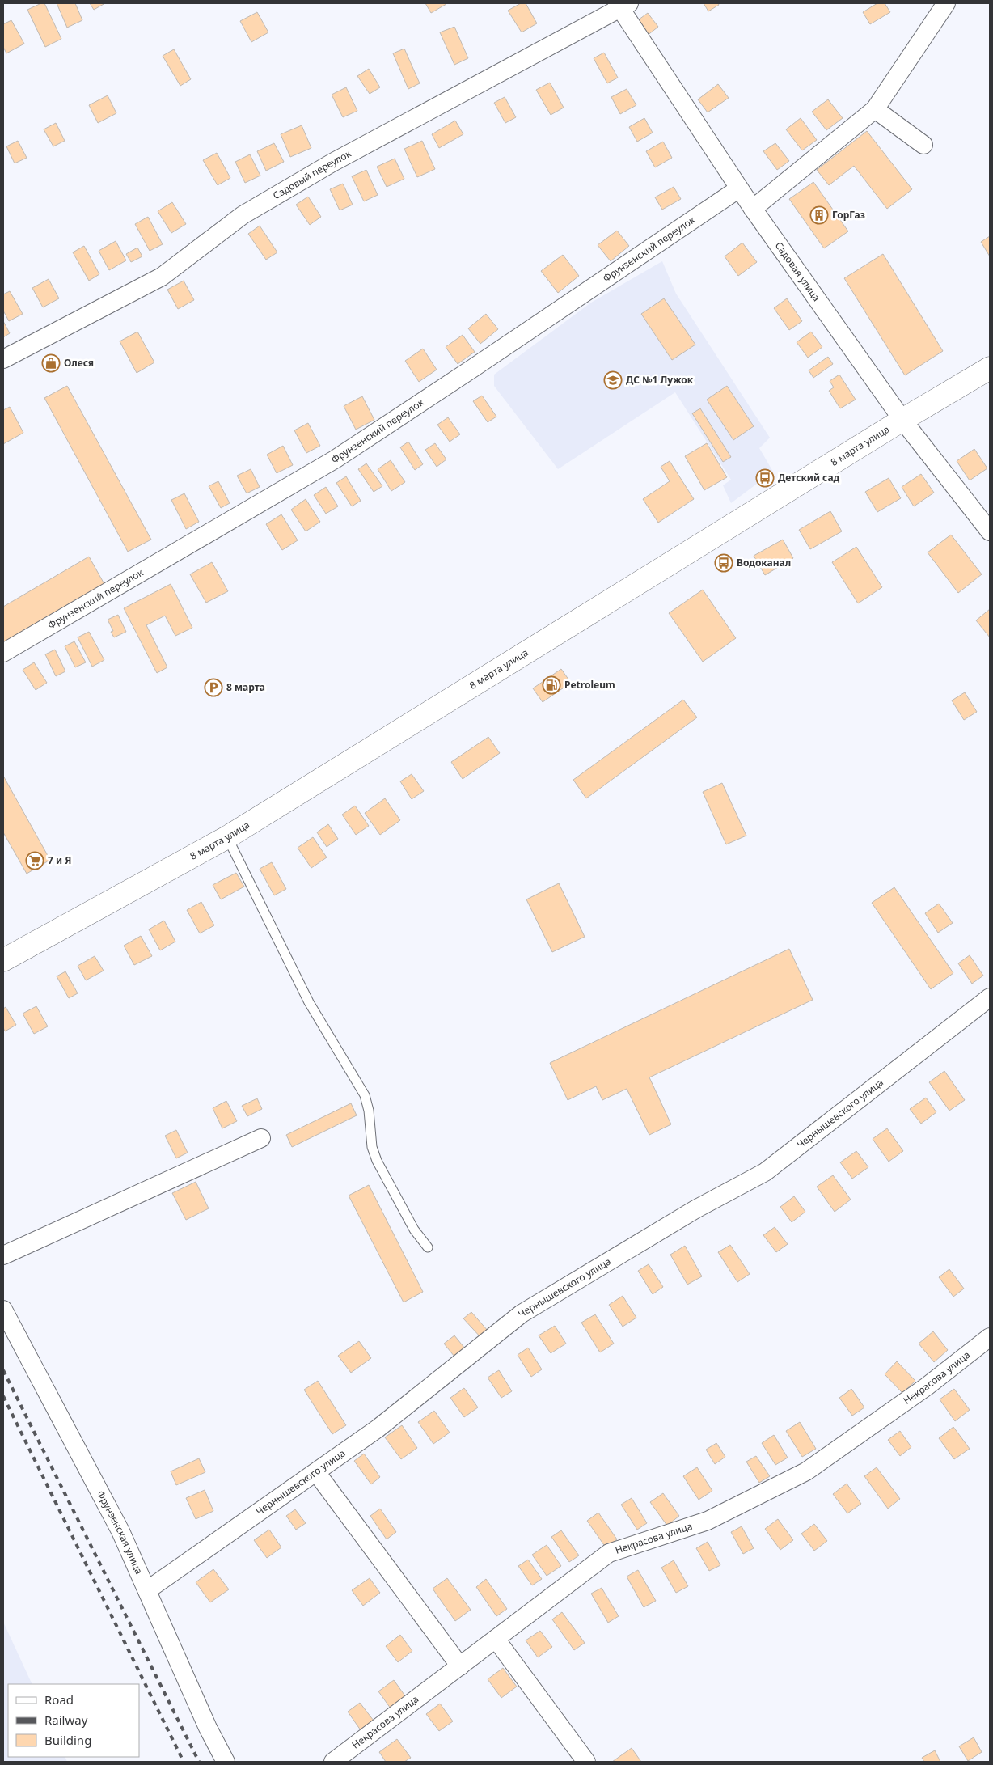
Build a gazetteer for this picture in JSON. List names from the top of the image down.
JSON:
{
  "streets": {
    "street": [
      "Садовый переулок",
      "Фрунзенский переулок",
      "Садовая улица",
      "8 марта улица",
      "Чернышевского улица",
      "Некрасова улица",
      "Фрунзенская улица"
    ]
  },
  "crossings": [
    ["Садовый переулок", "Садовая улица"],
    ["Фрунзенский переулок", "Садовая улица"],
    ["Садовая улица", "8 марта улица"],
    ["Чернышевского улица", "Фрунзенская улица"]
  ],
  "places": {
    "building": ["ГорГаз"],
    "shop": ["Олеся"],
    "school or university": ["ДС №1 Лужок"],
    "bus stop": ["Детский сад", "Водоканал"],
    "fuel station": ["Petroleum"],
    "parking": ["8 марта"],
    "supermarket": ["7 и Я"]
  },
  "legend": ["Road", "Railway", "Building"]
}
